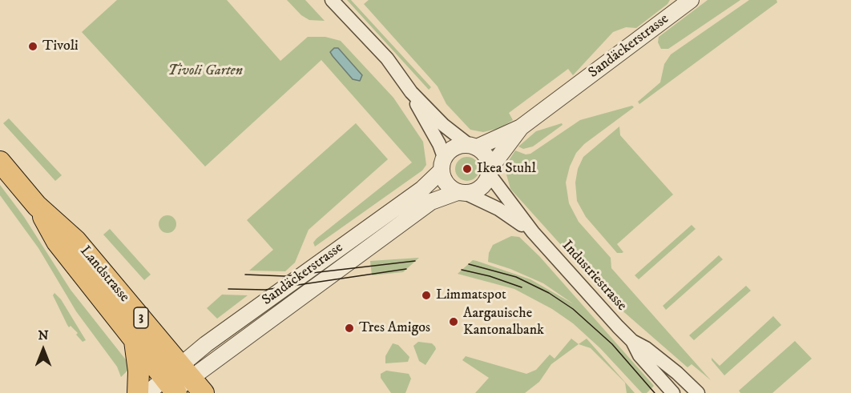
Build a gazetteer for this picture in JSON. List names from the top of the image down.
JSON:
{
  "streets": {
    "main road": ["Landstrasse", "3"],
    "street": ["Sandäckerstrasse", "Industriestrasse"]
  },
  "crossings": [
    ["Sandäckerstrasse", "Landstrasse"],
    ["Sandäckerstrasse", "Industriestrasse"]
  ],
  "parks": ["Tivoli Garten"],
  "places": [
    "Tivoli",
    "Ikea Stuhl",
    "Limmatspot",
    "Aargauische Kantonalbank",
    "Tres Amigos"
  ],
  "north": "top"
}
